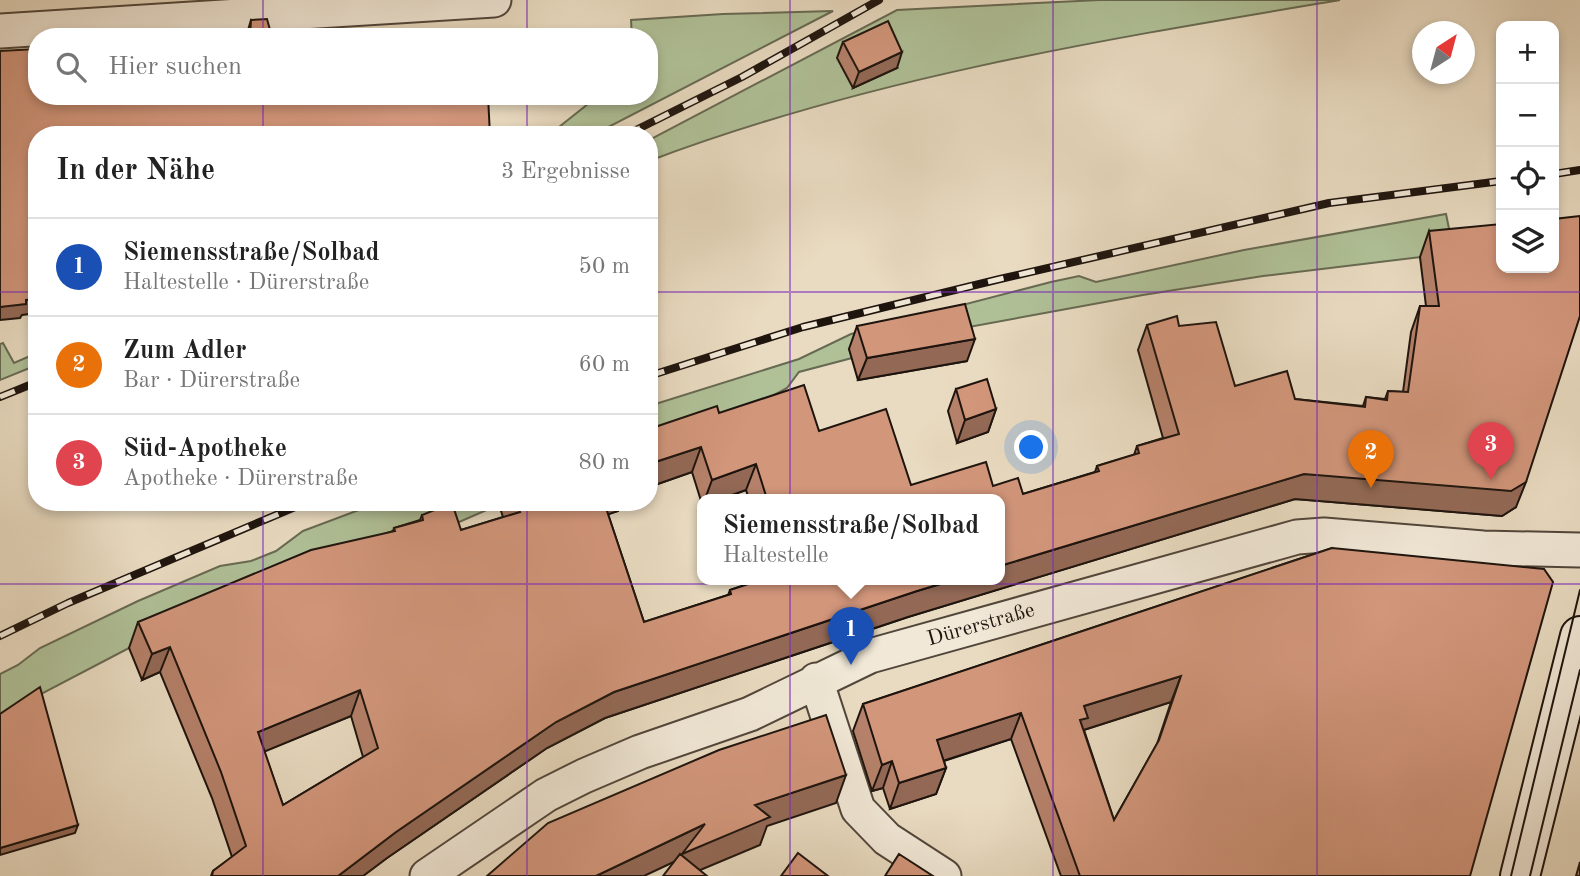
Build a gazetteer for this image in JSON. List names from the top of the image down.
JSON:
{
  "streets": {
    "street": ["Dürerstraße"]
  },
  "north": "top right",
  "page": {
    "map_buttons": ["+", "−"],
    "search": "Hier suchen",
    "heading": ["In der Nähe", "3 Ergebnisse"],
    "list": [
      {
        "mark": "1",
        "name": "Siemensstraße/Solbad",
        "note": "Haltestelle · Dürerstraße",
        "value": "50 m"
      },
      {
        "mark": "2",
        "name": "Zum Adler",
        "note": "Bar · Dürerstraße",
        "value": "60 m"
      },
      {
        "mark": "3",
        "name": "Süd-Apotheke",
        "note": "Apotheke · Dürerstraße",
        "value": "80 m"
      }
    ],
    "pins": ["3", "2", "1"],
    "popup": ["Siemensstraße/Solbad", "Haltestelle"]
  }
}
